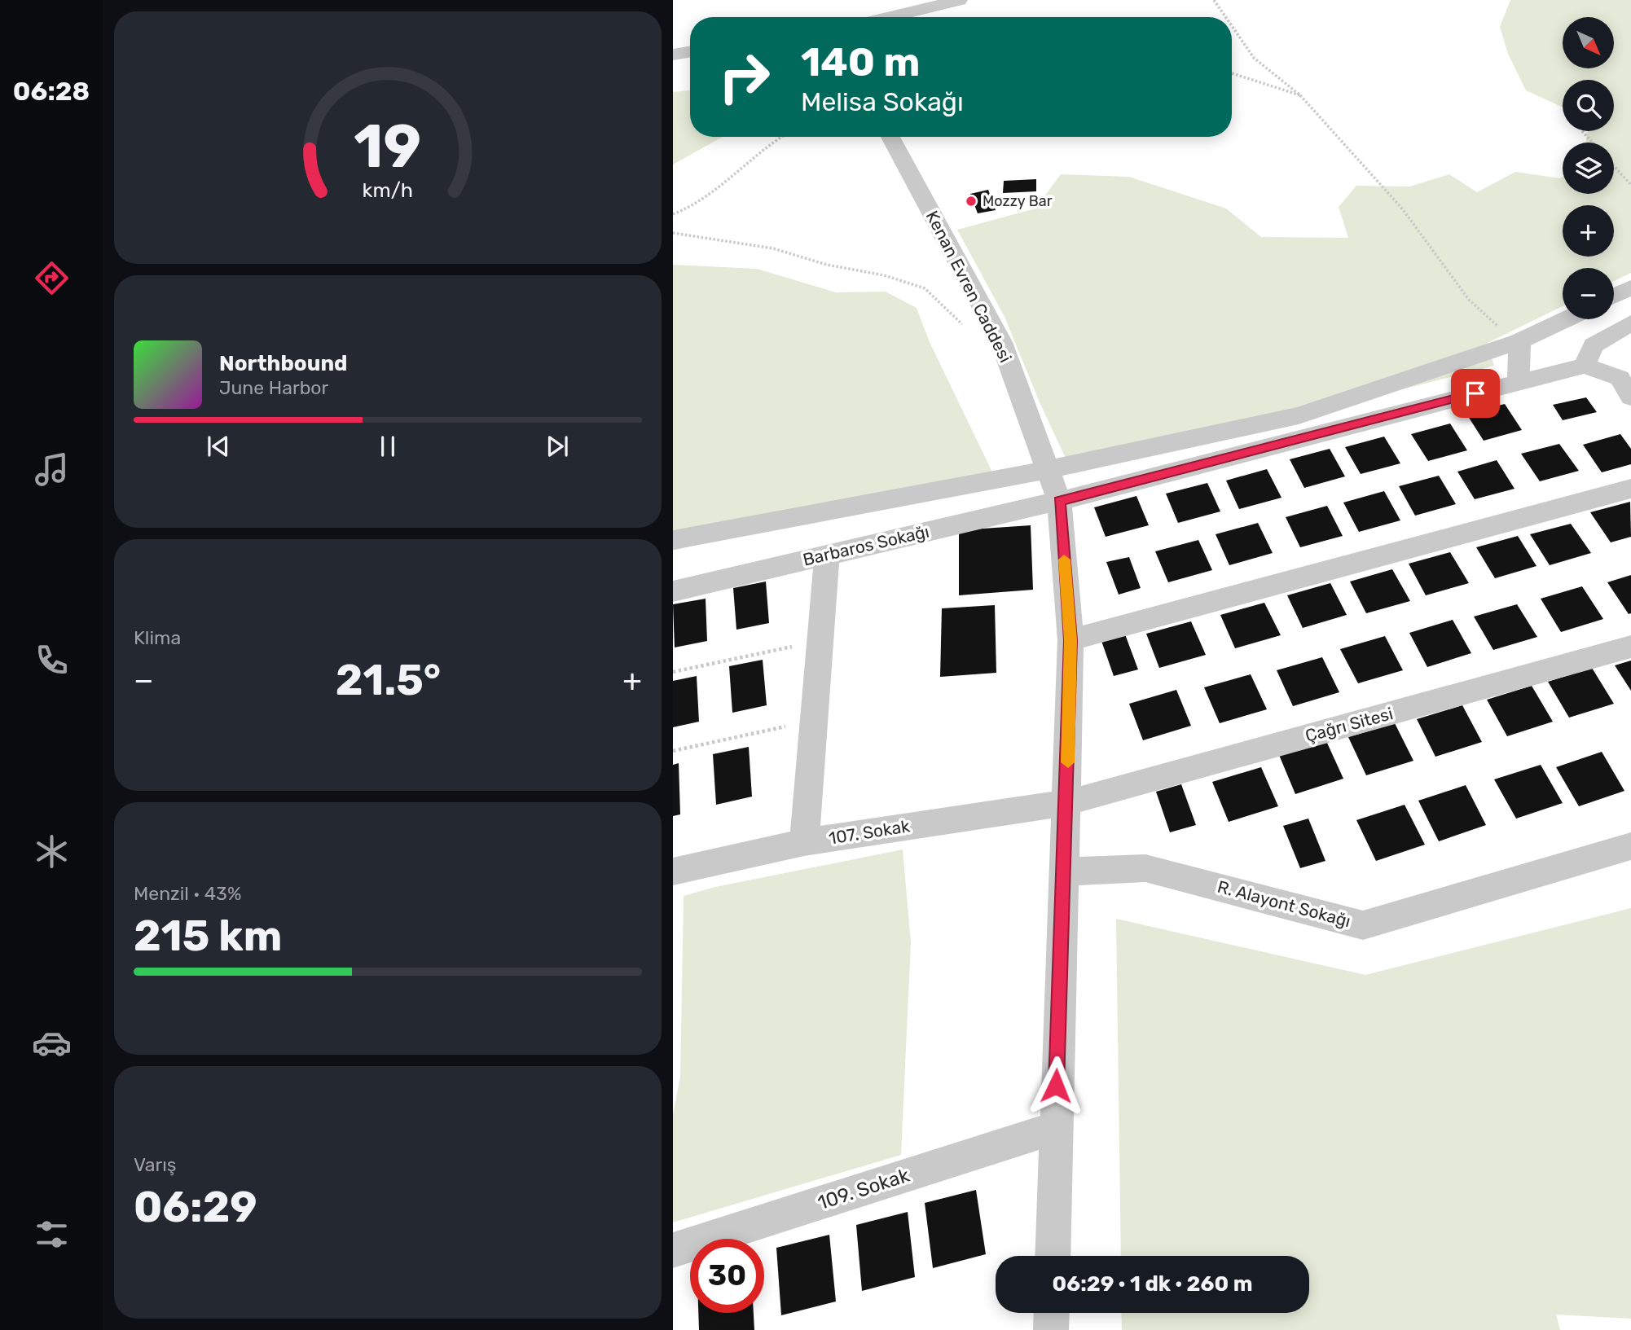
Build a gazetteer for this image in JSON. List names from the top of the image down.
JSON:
{
  "streets": {
    "street": [
      "Kenan Evren Caddesi",
      "Barbaros Sokağı",
      "Çağrı Sitesi",
      "107. Sokak",
      "R. Alayont Sokağı",
      "109. Sokak"
    ]
  },
  "crossings": [
    ["Kenan Evren Caddesi", "Barbaros Sokağı"],
    ["Kenan Evren Caddesi", "Çağrı Sitesi"],
    ["Kenan Evren Caddesi", "107. Sokak"],
    ["Kenan Evren Caddesi", "R. Alayont Sokağı"],
    ["Kenan Evren Caddesi", "109. Sokak"],
    ["Çağrı Sitesi", "107. Sokak"]
  ],
  "places": ["Mozzy Bar"],
  "north": "bottom right",
  "page": {
    "tabs": "06:28",
    "map_buttons": ["+", "−"],
    "turn": ["140 m", "Melisa Sokağı"],
    "song": ["Northbound", "June Harbor"],
    "tile": [
      "Klima",
      ["Menzil · 43%", "215 km"],
      ["Varış", "06:29"]
    ],
    "heat": ["−", "21.5°", "+"],
    "limit": "30",
    "trip": "06:29 · 1 dk · 260 m",
    "gauge": ["19", "km/h"]
  }
}
